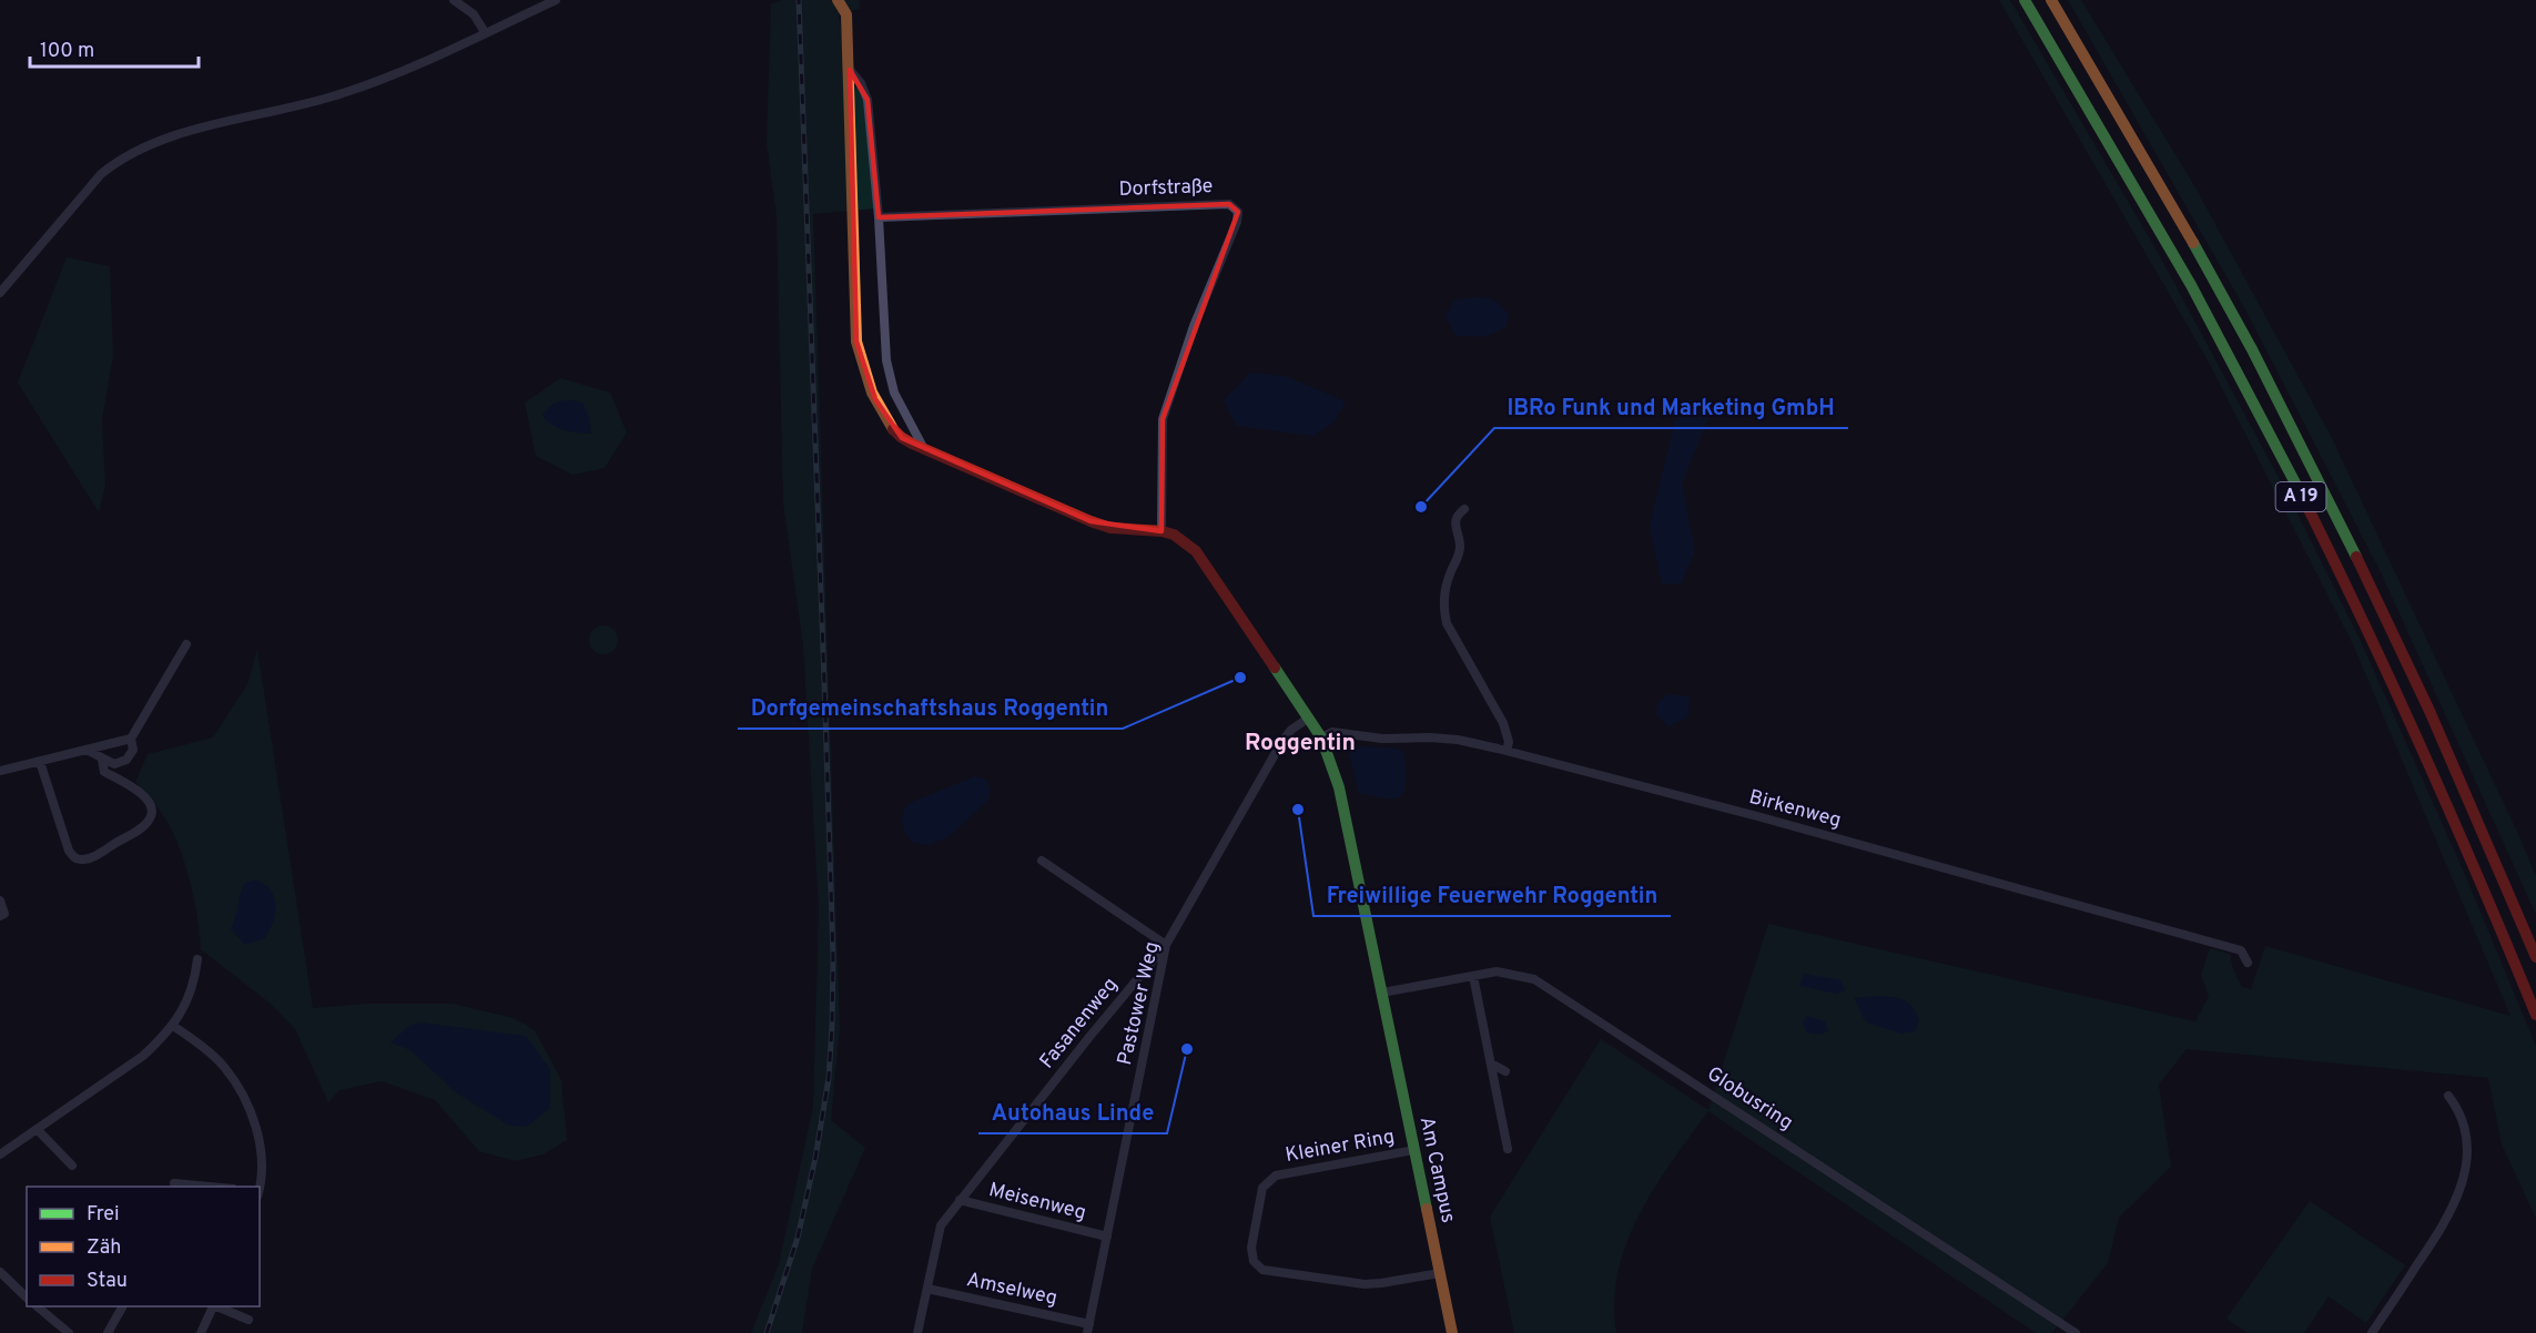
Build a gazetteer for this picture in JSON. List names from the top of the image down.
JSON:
{
  "streets": {
    "main road": ["A 19", "Am Campus"],
    "street": [
      "Dorfstraße",
      "Birkenweg",
      "Pastower Weg",
      "Fasanenweg",
      "Globusring",
      "Kleiner Ring",
      "Meisenweg",
      "Amselweg"
    ]
  },
  "crossings": [
    ["Pastower Weg", "Fasanenweg"],
    ["Pastower Weg", "Meisenweg"],
    ["Pastower Weg", "Amselweg"],
    ["Fasanenweg", "Meisenweg"],
    ["Fasanenweg", "Amselweg"],
    ["Globusring", "Am Campus"],
    ["Kleiner Ring", "Am Campus"]
  ],
  "districts": ["Roggentin"],
  "places": [
    "IBRo Funk und Marketing GmbH",
    "Dorfgemeinschaftshaus Roggentin",
    "Freiwillige Feuerwehr Roggentin",
    "Autohaus Linde"
  ],
  "legend": ["Frei", "Zäh", "Stau"],
  "scale_bar": "100 m"
}
